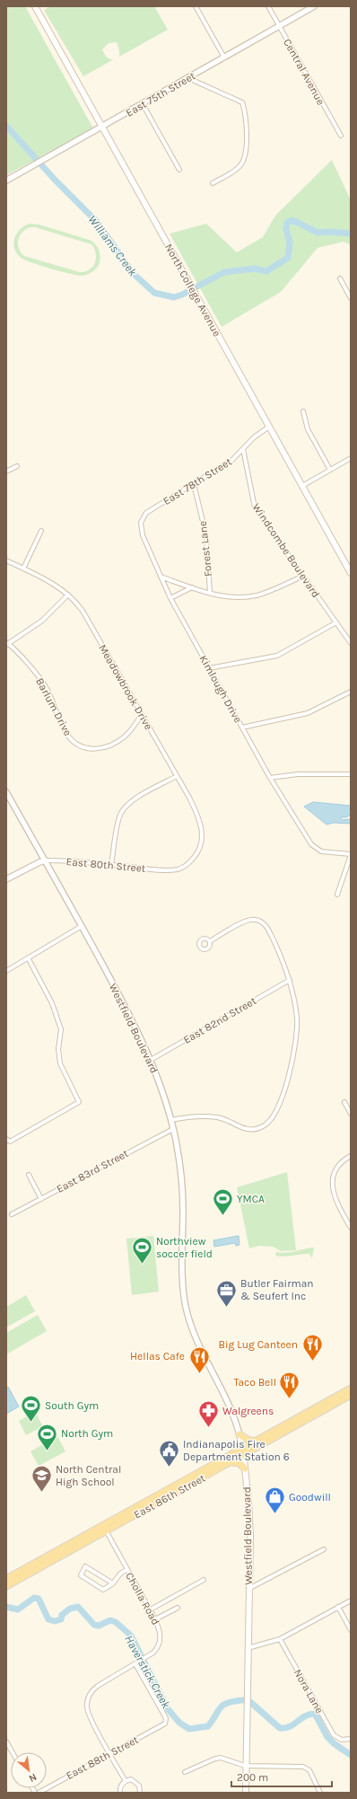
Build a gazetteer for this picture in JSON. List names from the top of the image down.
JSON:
{
  "streets": {
    "main road": ["North College Avenue", "Westfield Boulevard", "East 86th Street"],
    "street": [
      "Central Avenue",
      "East 75th Street",
      "East 78th Street",
      "Forest Lane",
      "Windcombe Boulevard",
      "Meadowbrook Drive",
      "Kimlough Drive",
      "Barlum Drive",
      "East 80th Street",
      "East 82nd Street",
      "East 83rd Street",
      "Cholla Road",
      "Nora Lane",
      "East 88th Street"
    ]
  },
  "crossings": [
    ["Central Avenue", "East 75th Street"],
    ["East 75th Street", "North College Avenue"],
    ["North College Avenue", "East 78th Street"],
    ["East 78th Street", "Forest Lane"],
    ["East 78th Street", "Windcombe Boulevard"],
    ["East 78th Street", "Kimlough Drive"],
    ["Meadowbrook Drive", "Barlum Drive"],
    ["Meadowbrook Drive", "East 80th Street"],
    ["East 80th Street", "Westfield Boulevard"],
    ["East 82nd Street", "Westfield Boulevard"],
    ["Westfield Boulevard", "East 83rd Street"],
    ["Westfield Boulevard", "East 86th Street"],
    ["East 86th Street", "Cholla Road"],
    ["Cholla Road", "East 88th Street"]
  ],
  "water": ["Williams Creek", "Haverstick Creek"],
  "places": {
    "sports": [
      "YMCA",
      "Northview soccer field",
      "South Gym",
      "North Gym"
    ],
    "office": ["Butler Fairman & Seufert Inc"],
    "restaurant": ["Big Lug Canteen", "Hellas Cafe", "Taco Bell"],
    "pharmacy": ["Walgreens"],
    "public building": ["Indianapolis Fire Department Station 6"],
    "school or university": ["North Central High School"],
    "shop": ["Goodwill"]
  },
  "scale_bar": "200 m",
  "north": "bottom right"
}
